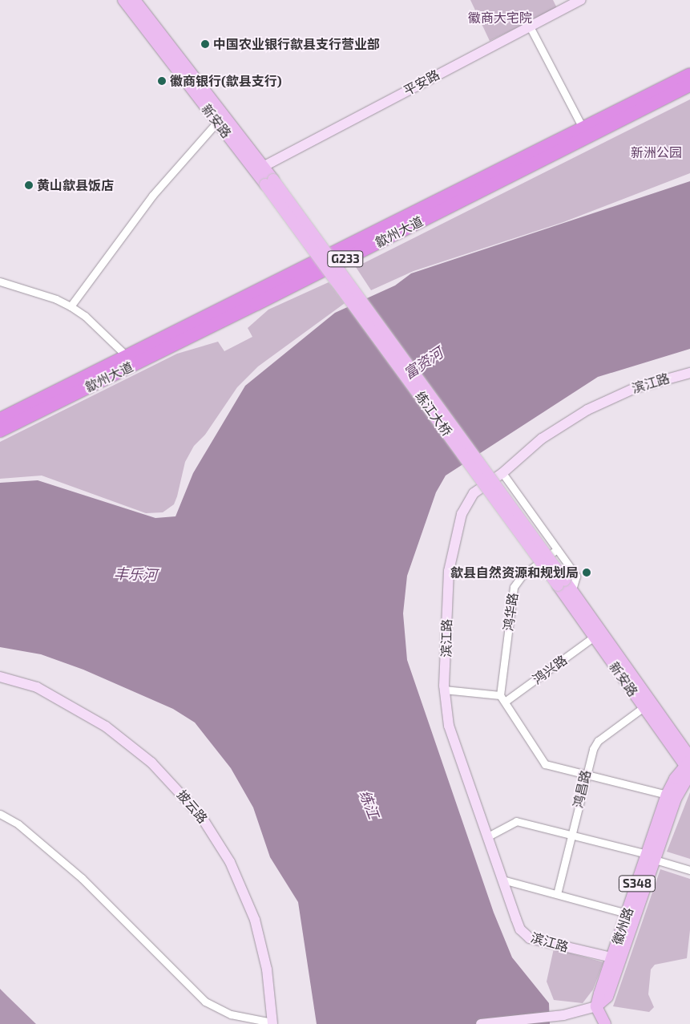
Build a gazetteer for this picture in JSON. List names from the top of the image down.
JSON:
{
  "streets": {
    "highway": ["歙州大道", "G233"],
    "main road": [
      "新安路",
      "练江大桥",
      "S348",
      "徽州路"
    ],
    "street": [
      "平安路",
      "滨江路",
      "鸿华路",
      "鸿兴路",
      "鸿昌路",
      "披云路"
    ]
  },
  "crossings": [
    ["平安路", "新安路"],
    ["新安路", "练江大桥"],
    ["新安路", "鸿兴路"],
    ["新安路", "鸿昌路"],
    ["新安路", "徽州路"],
    ["滨江路", "徽州路"]
  ],
  "water": ["富资河", "丰乐河", "练江"],
  "parks": ["徽商大宅院", "新洲公园"],
  "places": [
    "中国农业银行歙县支行营业部",
    "徽商银行(歙县支行)",
    "黄山歙县饭店",
    "歙县自然资源和规划局"
  ]
}
